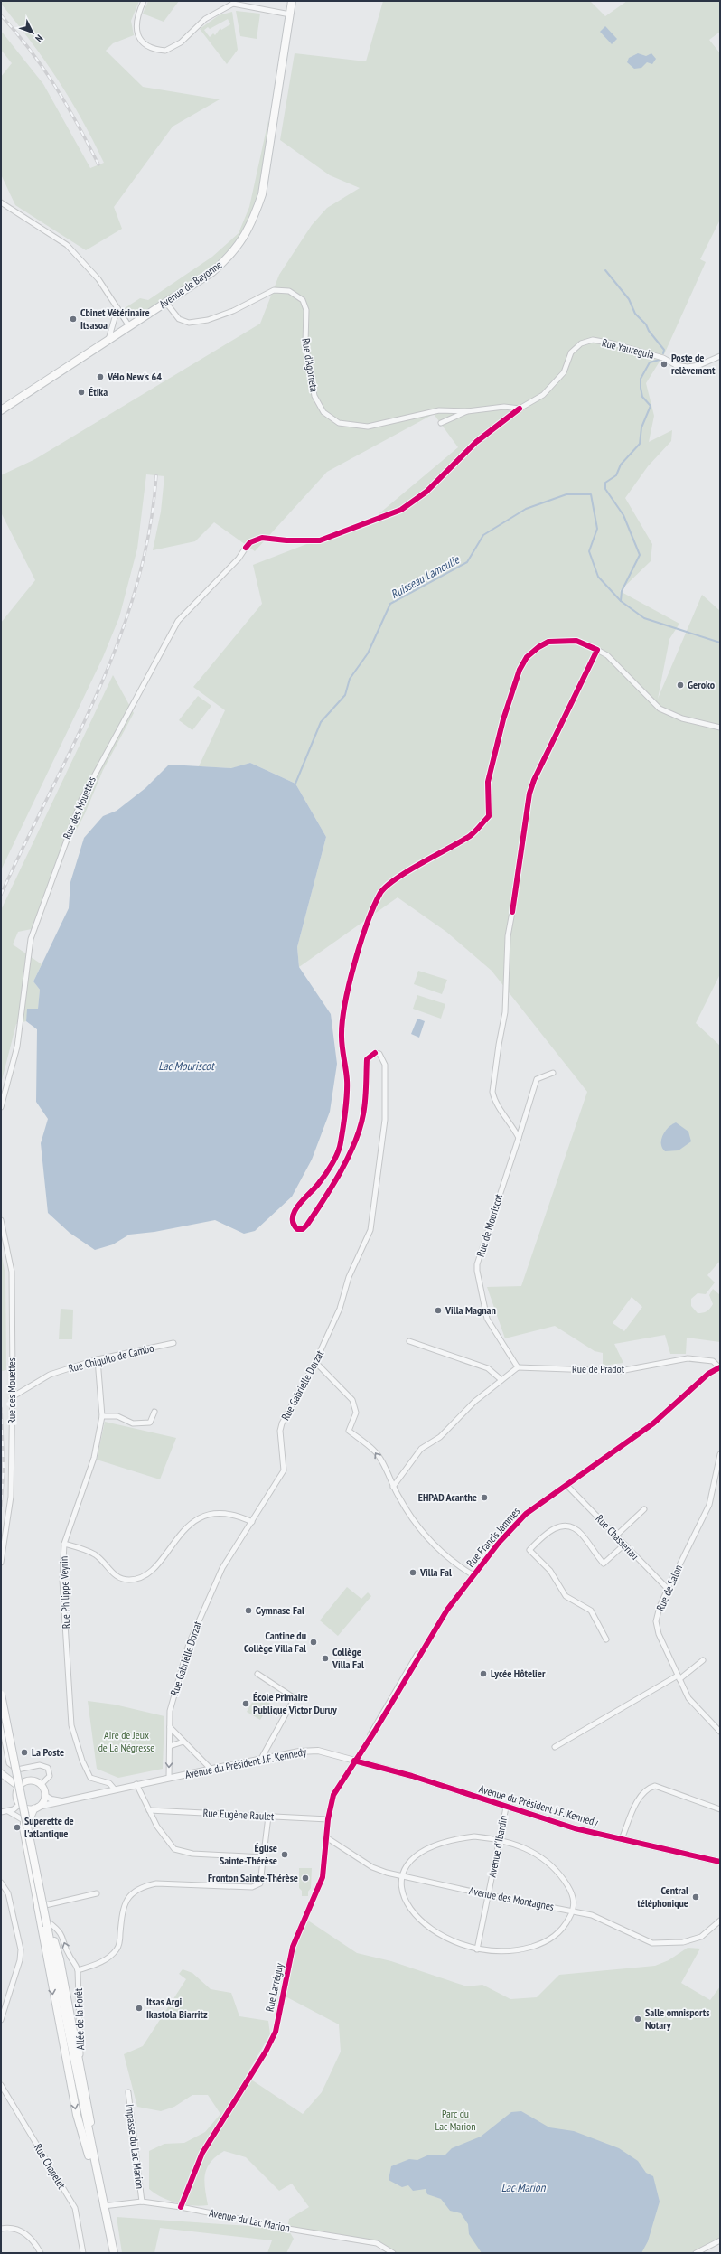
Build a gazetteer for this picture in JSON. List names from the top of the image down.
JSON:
{
  "streets": {
    "main road": ["Avenue de Bayonne"],
    "street": [
      "Rue Yaureguia",
      "Rue d'Agorreta",
      "Rue des Mouettes",
      "Rue de Mouriscot",
      "Rue Chiquito de Cambo",
      "Rue de Pradot",
      "Rue Gabrielle Dorzat",
      "Rue Francis Jammes",
      "Rue Chasseriau",
      "Rue de Salon",
      "Rue Philippe Veyrin",
      "Avenue du Président J.F. Kennedy",
      "Rue Eugène Raulet",
      "Avenue d'Ibardin",
      "Avenue des Montagnes",
      "Rue Larréguy",
      "Allée de la Forêt",
      "Impasse du Lac Marion",
      "Rue Chapelet",
      "Avenue du Lac Marion"
    ]
  },
  "crossings": [
    ["Avenue de Bayonne", "Rue d'Agorreta"],
    ["Rue Yaureguia", "Rue d'Agorreta"],
    ["Rue des Mouettes", "Rue Chiquito de Cambo"],
    ["Rue de Mouriscot", "Rue de Pradot"],
    ["Rue Chiquito de Cambo", "Rue Philippe Veyrin"],
    ["Rue de Pradot", "Rue Francis Jammes"],
    ["Rue Gabrielle Dorzat", "Avenue du Président J.F. Kennedy"],
    ["Rue Francis Jammes", "Rue Chasseriau"],
    ["Rue Francis Jammes", "Avenue du Président J.F. Kennedy"],
    ["Rue Francis Jammes", "Rue Larréguy"],
    ["Rue Chasseriau", "Rue de Salon"],
    ["Rue Philippe Veyrin", "Avenue du Président J.F. Kennedy"],
    ["Avenue du Président J.F. Kennedy", "Avenue d'Ibardin"],
    ["Avenue du Président J.F. Kennedy", "Rue Larréguy"],
    ["Rue Eugène Raulet", "Rue Larréguy"],
    ["Avenue d'Ibardin", "Avenue des Montagnes"],
    ["Avenue des Montagnes", "Rue Larréguy"],
    ["Rue Larréguy", "Avenue du Lac Marion"],
    ["Impasse du Lac Marion", "Avenue du Lac Marion"]
  ],
  "one_way": ["Allée de la Forêt"],
  "water": ["Ruisseau Lamoulie", "Lac Mouriscot", "Lac Marion"],
  "parks": ["Aire de Jeux de La Négresse", "Parc du Lac Marion"],
  "places": [
    "Cbinet Vétérinaire Itsasoa",
    "Poste de relèvement",
    "Vélo New's 64",
    "Étika",
    "Geroko",
    "Villa Magnan",
    "EHPAD Acanthe",
    "Villa Fal",
    "Gymnase Fal",
    "Cantine du Collège Villa Fal",
    "Collège Villa Fal",
    "Lycée Hôtelier",
    "École Primaire Publique Victor Duruy",
    "La Poste",
    "Superette de l'atlantique",
    "Église Sainte-Thérèse",
    "Fronton Sainte-Thérèse",
    "Central téléphonique",
    "Itsas Argi Ikastola Biarritz",
    "Salle omnisports Notary"
  ],
  "north": "bottom right"
}
